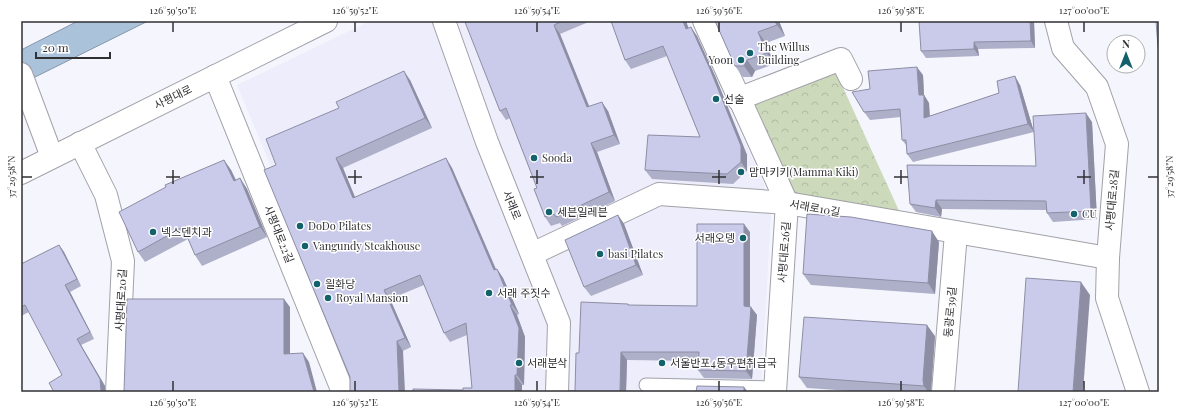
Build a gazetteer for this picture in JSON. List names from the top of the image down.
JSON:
{
  "streets": {
    "street": [
      "사평대로",
      "사평대로28길",
      "서래로",
      "서래로10길",
      "사평대로22길",
      "사평대로26길",
      "사평대로20길",
      "동광로39길"
    ]
  },
  "crossings": [
    ["사평대로", "사평대로22길"],
    ["사평대로", "사평대로20길"],
    ["사평대로28길", "서래로10길"],
    ["서래로", "서래로10길"],
    ["서래로10길", "사평대로26길"],
    ["서래로10길", "동광로39길"]
  ],
  "places": [
    "The Willus Building",
    "Yoon",
    "선술",
    "Sooda",
    "맘마키키(Mamma Kiki)",
    "세븐일레븐",
    "CU",
    "DoDo Pilates",
    "넥스덴치과",
    "서래오뎅",
    "Vangundy Steakhouse",
    "basi Pilates",
    "읠화당",
    "서래 주짓수",
    "Royal Mansion",
    "서래분삭",
    "서울반포4동우편취급국"
  ],
  "scale_bar": "20 m",
  "north": "top",
  "coordinates": [
    "126°59'50\"E",
    "126°59'52\"E",
    "126°59'54\"E",
    "126°59'56\"E",
    "126°59'58\"E",
    "127°00'00\"E",
    "37°29'58\"N"
  ]
}
